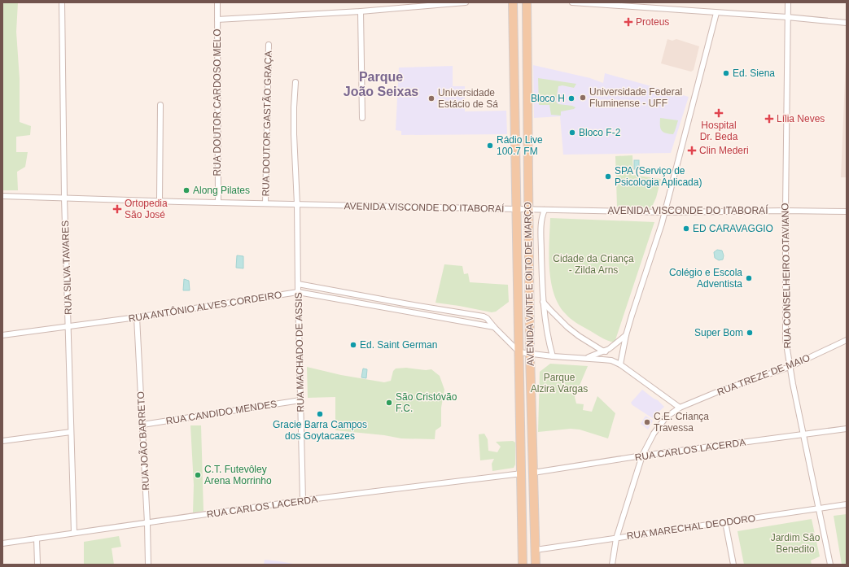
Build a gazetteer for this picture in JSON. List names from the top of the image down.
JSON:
{
  "streets": {
    "main road": ["AVENIDA VINTE E OITO DE MARÇO"],
    "street": [
      "RUA DOUTOR CARDOSO MELO",
      "RUA DOUTOR GASTÃO GRAÇA",
      "AVENIDA VISCONDE DO ITABORAÍ",
      "RUA SILVA TAVARES",
      "RUA CONSELHEIRO OTAVIANO",
      "RUA ANTÔNIO ALVES CORDEIRO",
      "RUA MACHADO DE ASSIS",
      "RUA TREZE DE MAIO",
      "RUA CANDIDO MENDES",
      "RUA JOÃO BARRETO",
      "RUA CARLOS LACERDA",
      "RUA MARECHAL DEODORO"
    ]
  },
  "crossings": [
    ["RUA DOUTOR CARDOSO MELO", "AVENIDA VISCONDE DO ITABORAÍ"],
    ["RUA DOUTOR GASTÃO GRAÇA", "AVENIDA VISCONDE DO ITABORAÍ"],
    ["AVENIDA VISCONDE DO ITABORAÍ", "RUA SILVA TAVARES"],
    ["AVENIDA VISCONDE DO ITABORAÍ", "RUA CONSELHEIRO OTAVIANO"],
    ["AVENIDA VISCONDE DO ITABORAÍ", "AVENIDA VINTE E OITO DE MARÇO"],
    ["AVENIDA VISCONDE DO ITABORAÍ", "RUA MACHADO DE ASSIS"],
    ["RUA SILVA TAVARES", "RUA ANTÔNIO ALVES CORDEIRO"],
    ["RUA SILVA TAVARES", "RUA CARLOS LACERDA"],
    ["RUA CONSELHEIRO OTAVIANO", "RUA TREZE DE MAIO"],
    ["RUA CONSELHEIRO OTAVIANO", "RUA CARLOS LACERDA"],
    ["RUA CONSELHEIRO OTAVIANO", "RUA MARECHAL DEODORO"],
    ["AVENIDA VINTE E OITO DE MARÇO", "RUA CARLOS LACERDA"],
    ["AVENIDA VINTE E OITO DE MARÇO", "RUA MARECHAL DEODORO"],
    ["RUA ANTÔNIO ALVES CORDEIRO", "RUA MACHADO DE ASSIS"],
    ["RUA ANTÔNIO ALVES CORDEIRO", "RUA JOÃO BARRETO"],
    ["RUA MACHADO DE ASSIS", "RUA CANDIDO MENDES"],
    ["RUA MACHADO DE ASSIS", "RUA CARLOS LACERDA"],
    ["RUA TREZE DE MAIO", "RUA CARLOS LACERDA"],
    ["RUA TREZE DE MAIO", "RUA MARECHAL DEODORO"],
    ["RUA CANDIDO MENDES", "RUA JOÃO BARRETO"],
    ["RUA JOÃO BARRETO", "RUA CARLOS LACERDA"]
  ],
  "districts": ["Parque João Seixas"],
  "parks": ["Cidade da Criança - Zilda Arns", "Parque Alzira Vargas", "Jardim São Benedito"],
  "places": {
    "health": [
      "Proteus",
      "Hospital Dr. Beda",
      "Lília Neves",
      "Clin Mederi",
      "Ortopedia São José"
    ],
    "other": [
      "Ed. Siena",
      "Universidade Federal Fluminense - UFF",
      "Universidade Estácio de Sá",
      "Bloco H",
      "Bloco F-2",
      "Rádio Live 100.7 FM",
      "SPA (Serviço de Psicologia Aplicada)",
      "Along Pilates",
      "ED CARAVAGGIO",
      "Colégio e Escola Adventista",
      "Super Bom",
      "Ed. Saint German",
      "São Cristóvão F.C.",
      "Gracie Barra Campos dos Goytacazes",
      "C.E. Criança Travessa",
      "C.T. Futevôley Arena Morrinho"
    ]
  }
}
